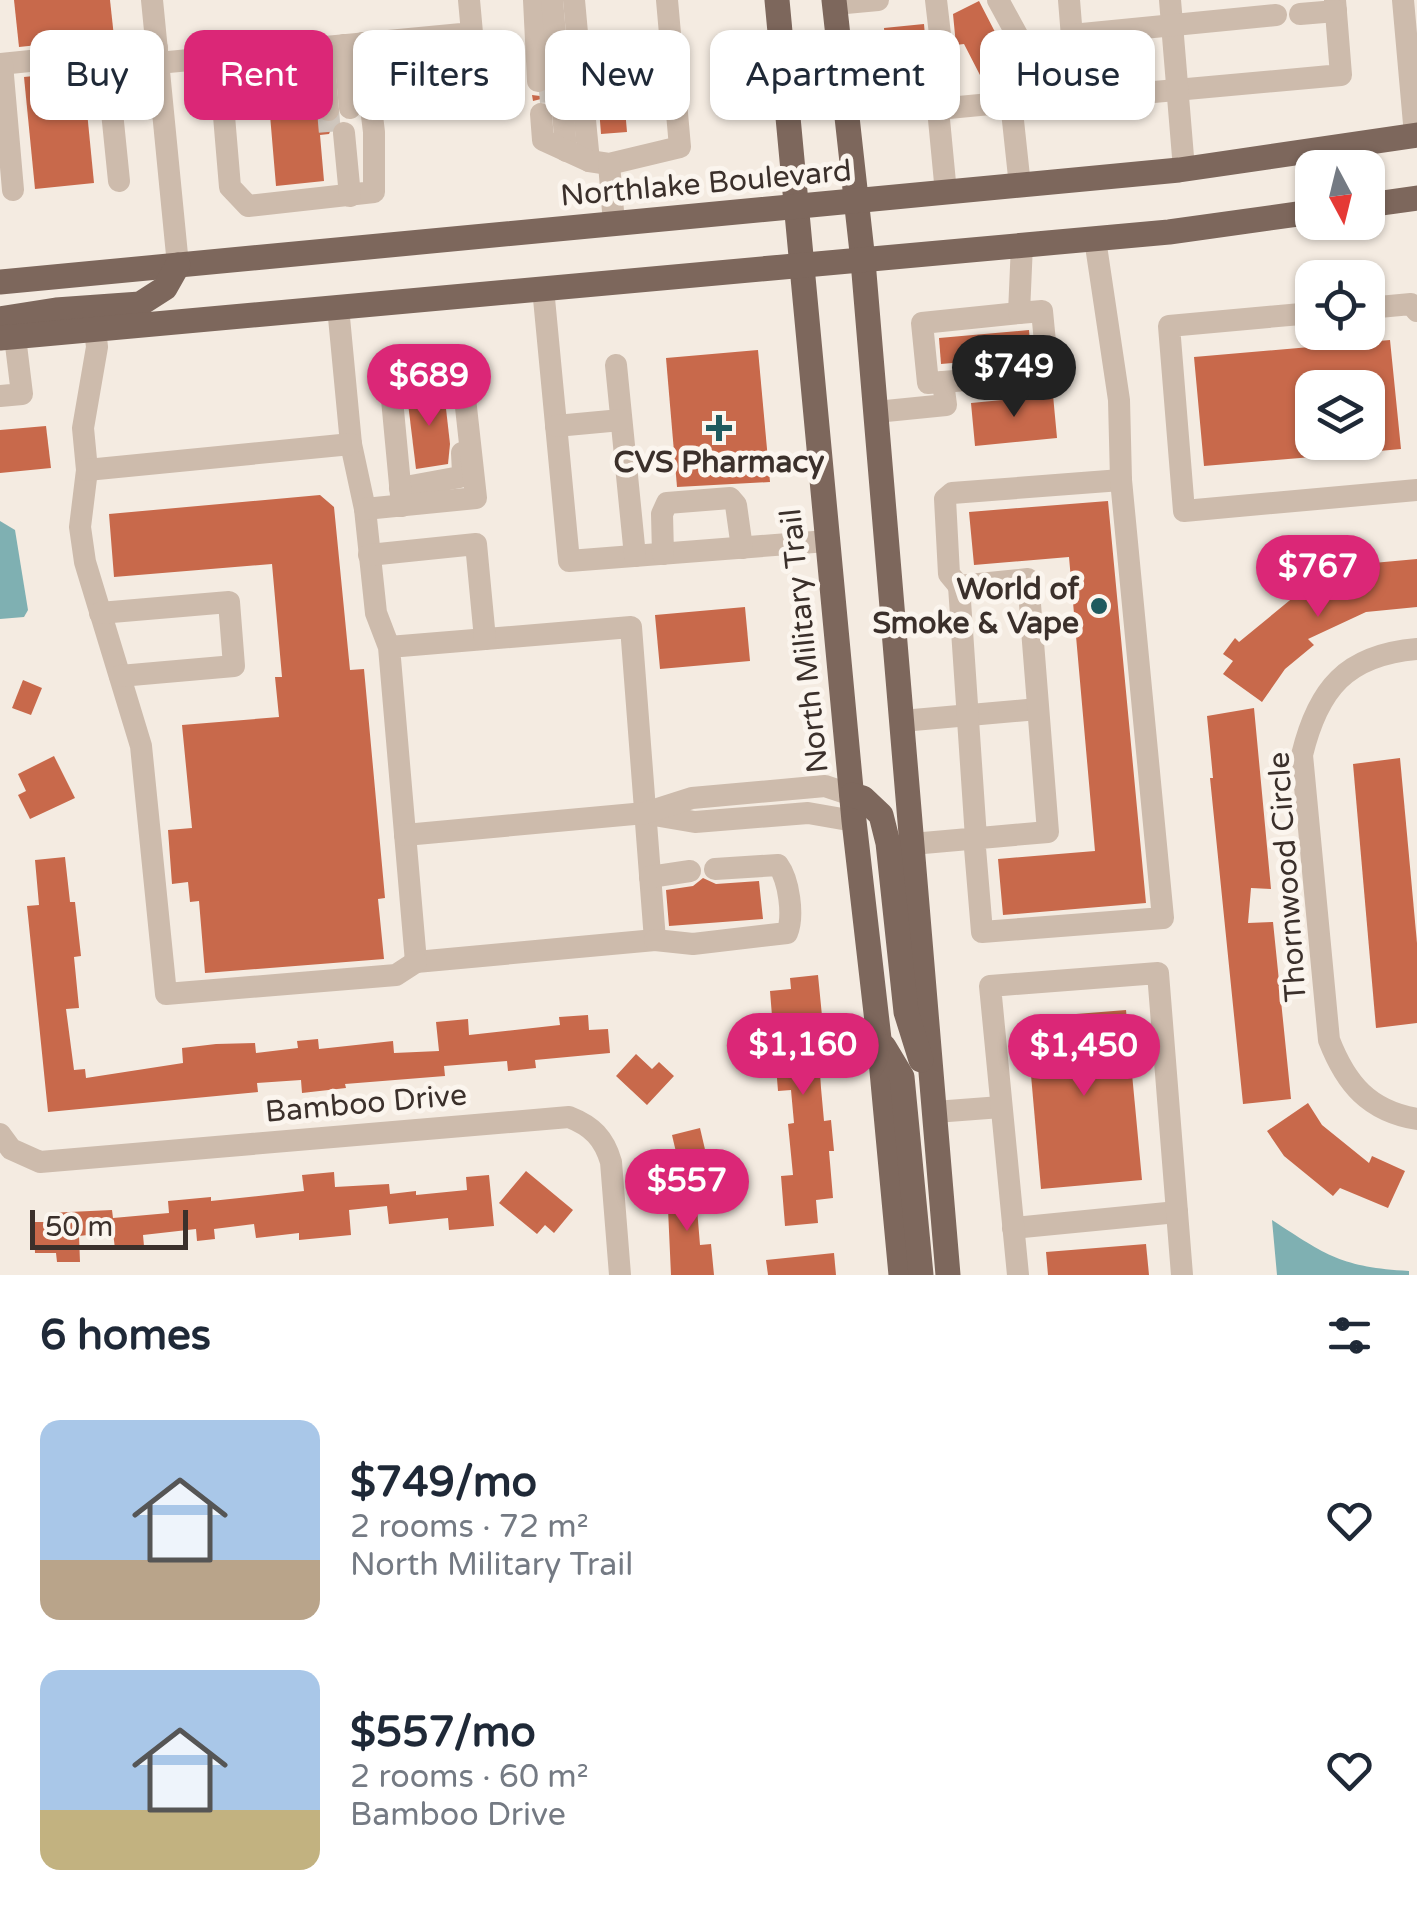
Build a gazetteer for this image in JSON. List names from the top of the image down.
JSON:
{
  "streets": {
    "main road": ["Northlake Boulevard", "North Military Trail"],
    "street": ["Thornwood Circle", "Bamboo Drive"]
  },
  "crossings": [
    ["Northlake Boulevard", "North Military Trail"]
  ],
  "places": {
    "health": ["CVS Pharmacy"],
    "other": ["World of Smoke & Vape"]
  },
  "scale_bar": "50 m",
  "north": "bottom",
  "page": {
    "chip": [
      "Buy",
      "Rent",
      "Filters",
      "New",
      "Apartment",
      "House"
    ],
    "price": [
      "$749",
      "$689",
      "$767",
      "$1,160",
      "$1,450",
      "$557"
    ],
    "scale": "50 m",
    "heading": "6 homes",
    "list": [
      {
        "name": "$749/mo",
        "note": "2 rooms · 72 m² · North Military Trail"
      },
      {
        "name": "$557/mo",
        "note": "2 rooms · 60 m² · Bamboo Drive"
      }
    ]
  }
}
